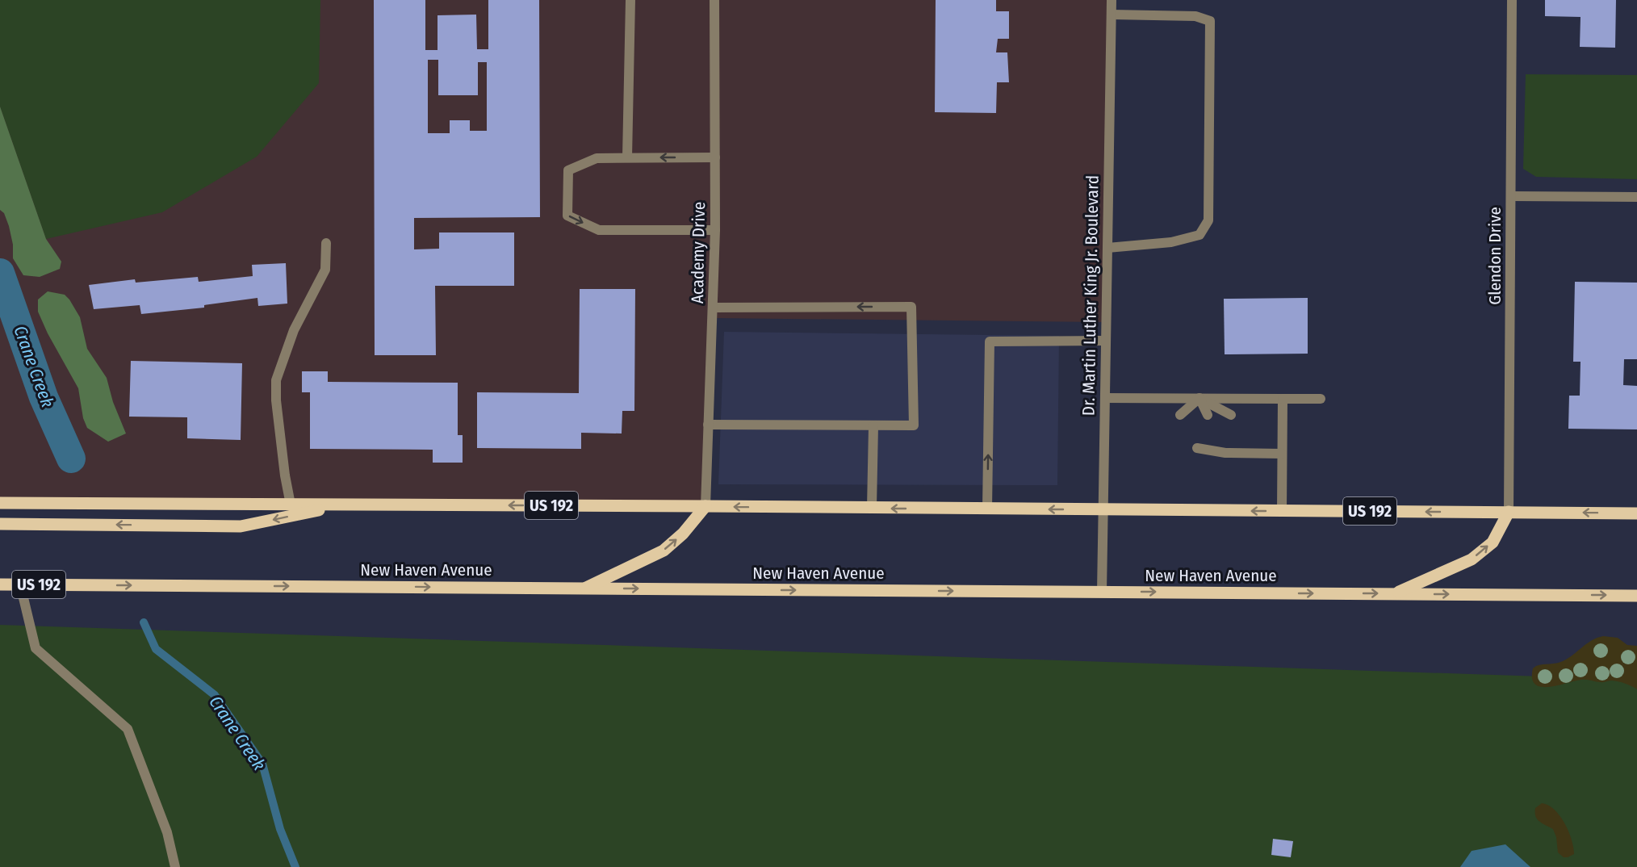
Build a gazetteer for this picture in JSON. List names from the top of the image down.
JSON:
{
  "streets": {
    "main road": ["US 192", "New Haven Avenue"],
    "street": ["Academy Drive", "Glendon Drive", "Dr. Martin Luther King Jr. Boulevard"]
  },
  "crossings": [
    ["Academy Drive", "US 192"],
    ["Glendon Drive", "US 192"],
    ["Dr. Martin Luther King Jr. Boulevard", "US 192"],
    ["Dr. Martin Luther King Jr. Boulevard", "New Haven Avenue"]
  ],
  "water": ["Crane Creek"]
}
